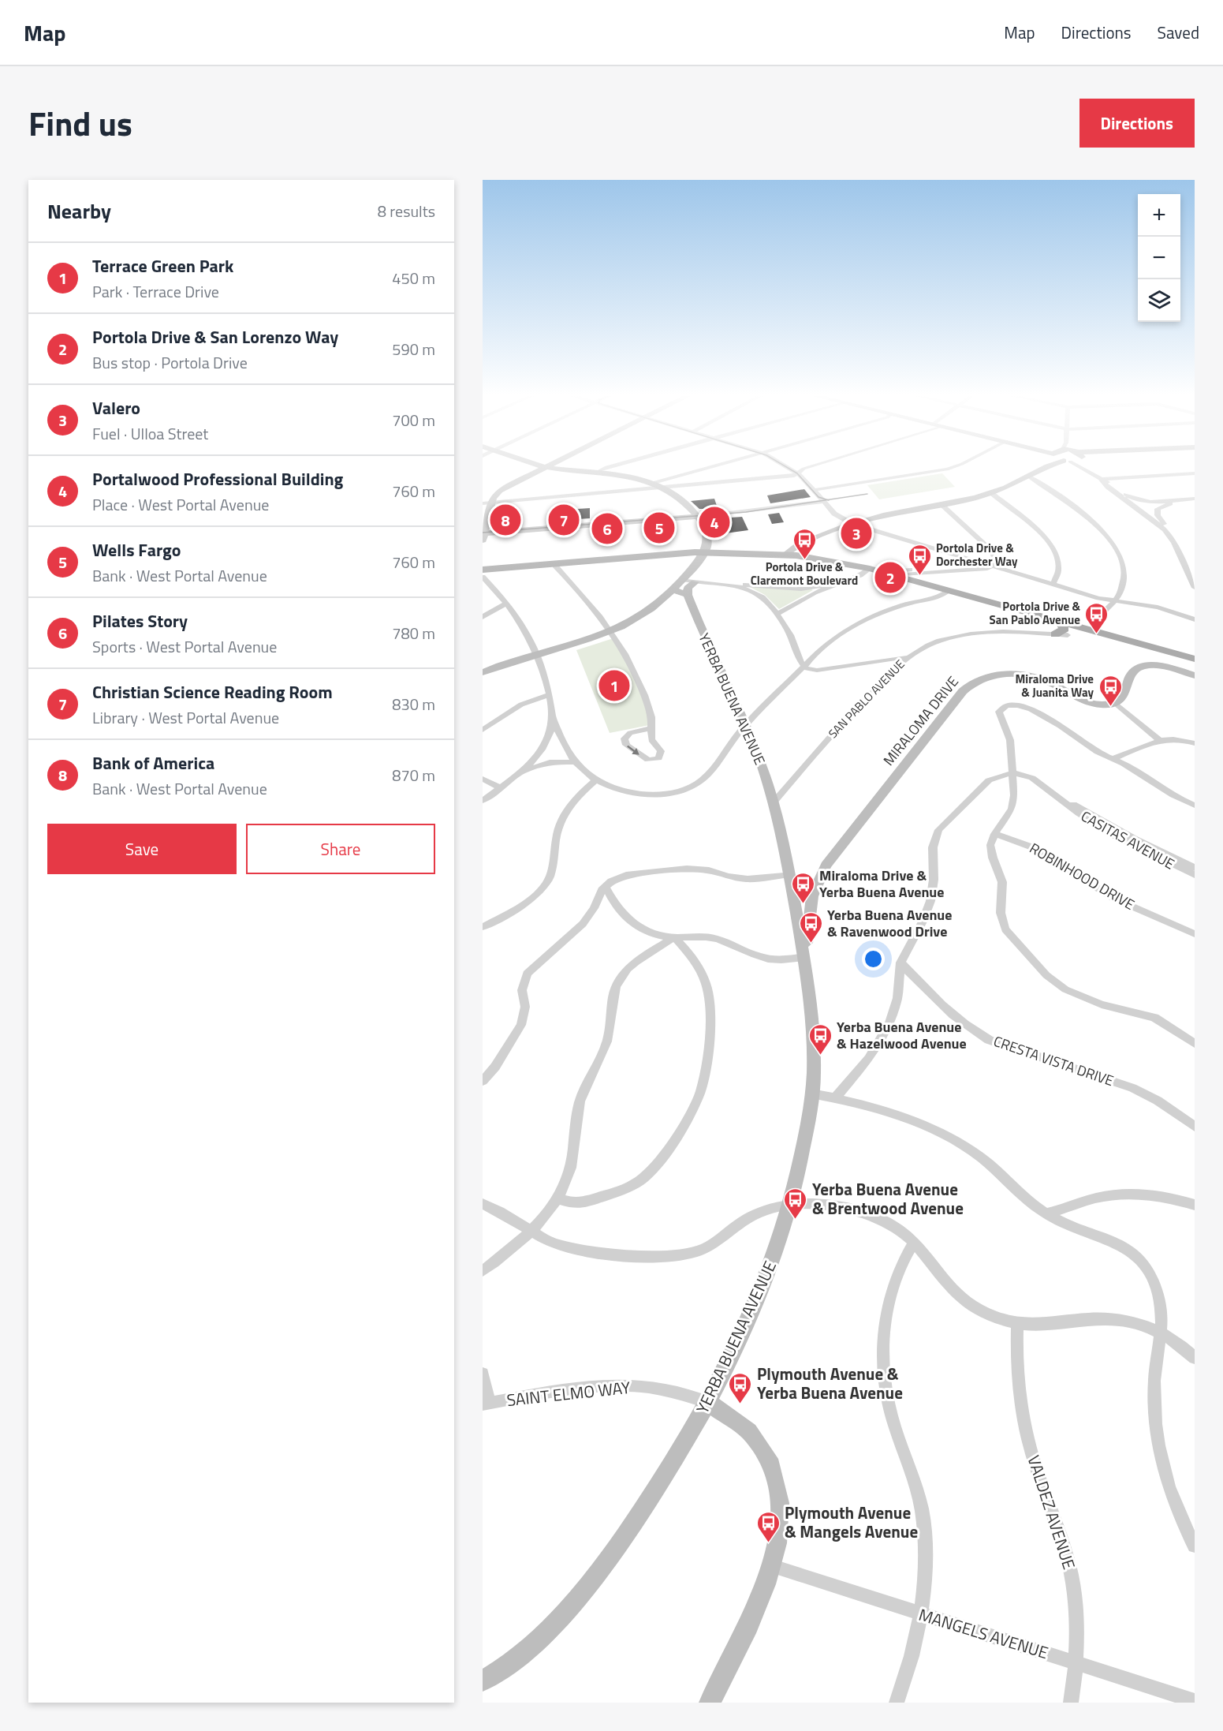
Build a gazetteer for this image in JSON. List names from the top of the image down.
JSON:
{
  "streets": {
    "street": [
      "YERBA BUENA AVENUE",
      "SAN PABLO AVENUE",
      "MIRALOMA DRIVE",
      "CASITAS AVENUE",
      "ROBINHOOD DRIVE",
      "CRESTA VISTA DRIVE",
      "SAINT ELMO WAY",
      "VALDEZ AVENUE",
      "MANGELS AVENUE"
    ]
  },
  "crossings": [
    ["YERBA BUENA AVENUE", "SAN PABLO AVENUE"],
    ["YERBA BUENA AVENUE", "MIRALOMA DRIVE"],
    ["YERBA BUENA AVENUE", "SAINT ELMO WAY"],
    ["VALDEZ AVENUE", "MANGELS AVENUE"]
  ],
  "places": {
    "bus stop": [
      "Portola Drive & Claremont Boulevard",
      "Portola Drive & Dorchester Way",
      "Portola Drive & San Pablo Avenue",
      "Miraloma Drive & Juanita Way",
      "Miraloma Drive & Yerba Buena Avenue",
      "Yerba Buena Avenue & Ravenwood Drive",
      "Yerba Buena Avenue & Hazelwood Avenue",
      "Yerba Buena Avenue & Brentwood Avenue",
      "Plymouth Avenue & Yerba Buena Avenue",
      "Plymouth Avenue & Mangels Avenue"
    ]
  },
  "page": {
    "header": "Map",
    "nav": ["Map", "Directions", "Saved"],
    "title": "Find us",
    "buttons": [
      "Directions",
      ["Save", "Share"]
    ],
    "heading": ["Nearby", "8 results"],
    "map_buttons": ["+", "−"],
    "list": [
      {
        "mark": "1",
        "name": "Terrace Green Park",
        "note": "Park · Terrace Drive",
        "value": "450 m"
      },
      {
        "mark": "2",
        "name": "Portola Drive & San Lorenzo Way",
        "note": "Bus stop · Portola Drive",
        "value": "590 m"
      },
      {
        "mark": "3",
        "name": "Valero",
        "note": "Fuel · Ulloa Street",
        "value": "700 m"
      },
      {
        "mark": "4",
        "name": "Portalwood Professional Building",
        "note": "Place · West Portal Avenue",
        "value": "760 m"
      },
      {
        "mark": "5",
        "name": "Wells Fargo",
        "note": "Bank · West Portal Avenue",
        "value": "760 m"
      },
      {
        "mark": "6",
        "name": "Pilates Story",
        "note": "Sports · West Portal Avenue",
        "value": "780 m"
      },
      {
        "mark": "7",
        "name": "Christian Science Reading Room",
        "note": "Library · West Portal Avenue",
        "value": "830 m"
      },
      {
        "mark": "8",
        "name": "Bank of America",
        "note": "Bank · West Portal Avenue",
        "value": "870 m"
      }
    ],
    "pins": [
      "7",
      "8",
      "4",
      "5",
      "6",
      "3",
      "2",
      "1"
    ]
  }
}
